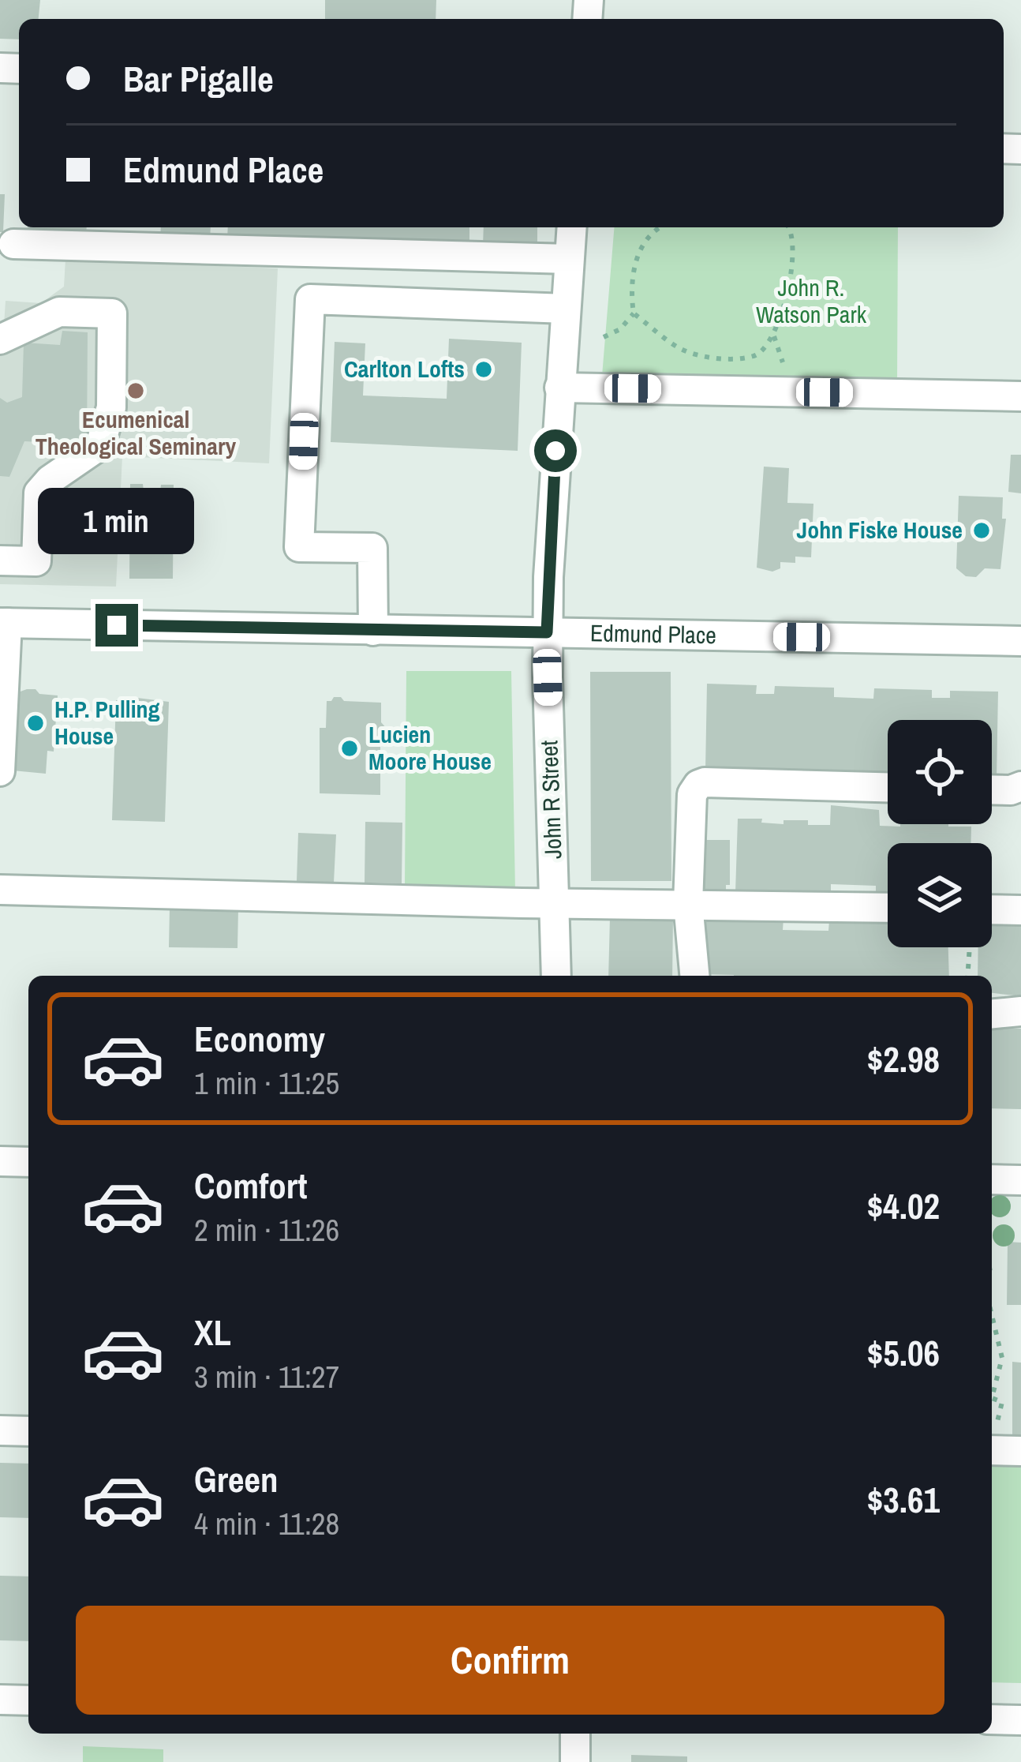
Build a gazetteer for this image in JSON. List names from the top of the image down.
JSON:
{
  "streets": {
    "street": ["Edmund Place", "John R Street"]
  },
  "crossings": [
    ["Edmund Place", "John R Street"]
  ],
  "parks": ["John R. Watson Park"],
  "places": [
    "Carlton Lofts",
    "Ecumenical Theological Seminary",
    "John Fiske House",
    "H.P. Pulling House",
    "Lucien Moore House"
  ],
  "page": {
    "banner": ["Bar Pigalle", "Edmund Place"],
    "bubble": "1 min",
    "list": [
      {
        "name": "Economy",
        "note": "1 min · 11:25",
        "value": "$2.98"
      },
      {
        "name": "Comfort",
        "note": "2 min · 11:26",
        "value": "$4.02"
      },
      {
        "name": "XL",
        "note": "3 min · 11:27",
        "value": "$5.06"
      },
      {
        "name": "Green",
        "note": "4 min · 11:28",
        "value": "$3.61"
      }
    ],
    "buttons": "Confirm"
  }
}
